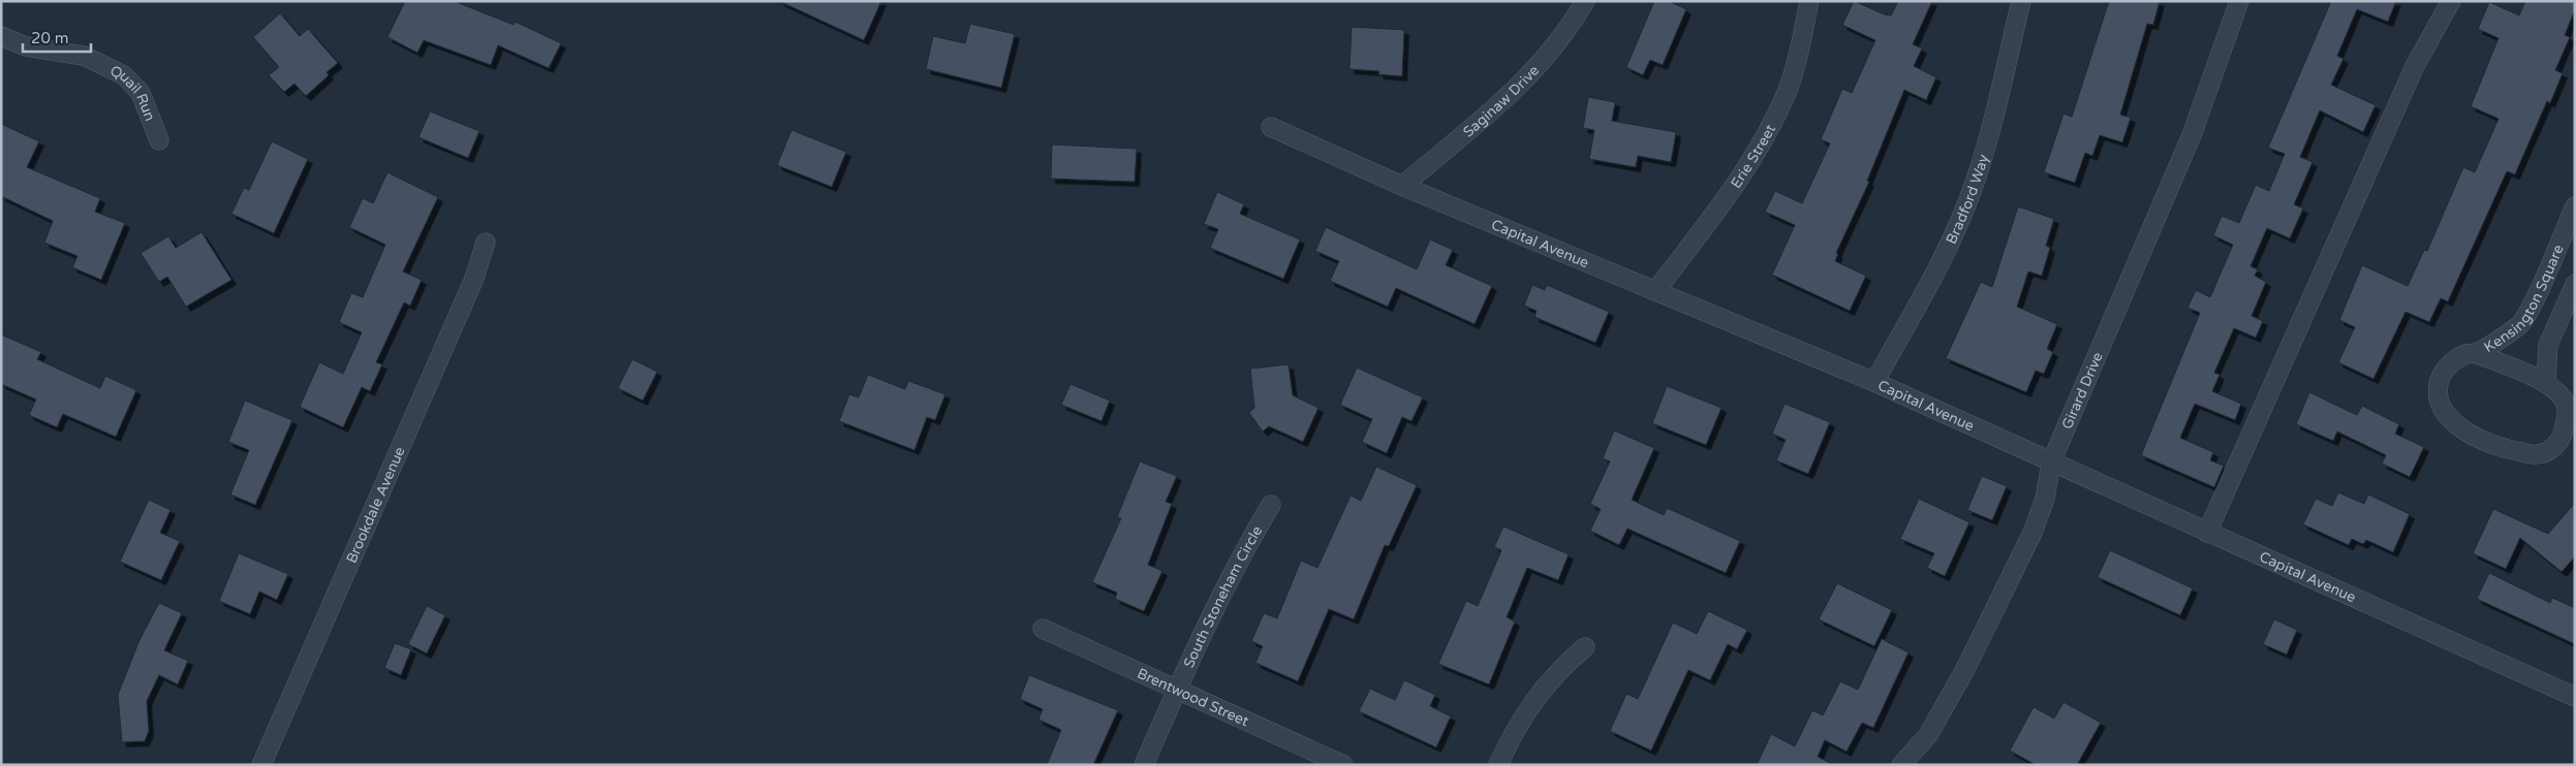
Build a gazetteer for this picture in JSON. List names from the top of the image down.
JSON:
{
  "streets": {
    "street": [
      "Quail Run",
      "Saginaw Drive",
      "Erie Street",
      "Bradford Way",
      "Capital Avenue",
      "Kensington Square",
      "Girard Drive",
      "Brookdale Avenue",
      "South Stoneham Circle",
      "Brentwood Street"
    ]
  },
  "crossings": [
    ["Saginaw Drive", "Capital Avenue"],
    ["Erie Street", "Capital Avenue"],
    ["Bradford Way", "Capital Avenue"],
    ["Capital Avenue", "Girard Drive"],
    ["South Stoneham Circle", "Brentwood Street"]
  ],
  "scale_bar": "20 m"
}
